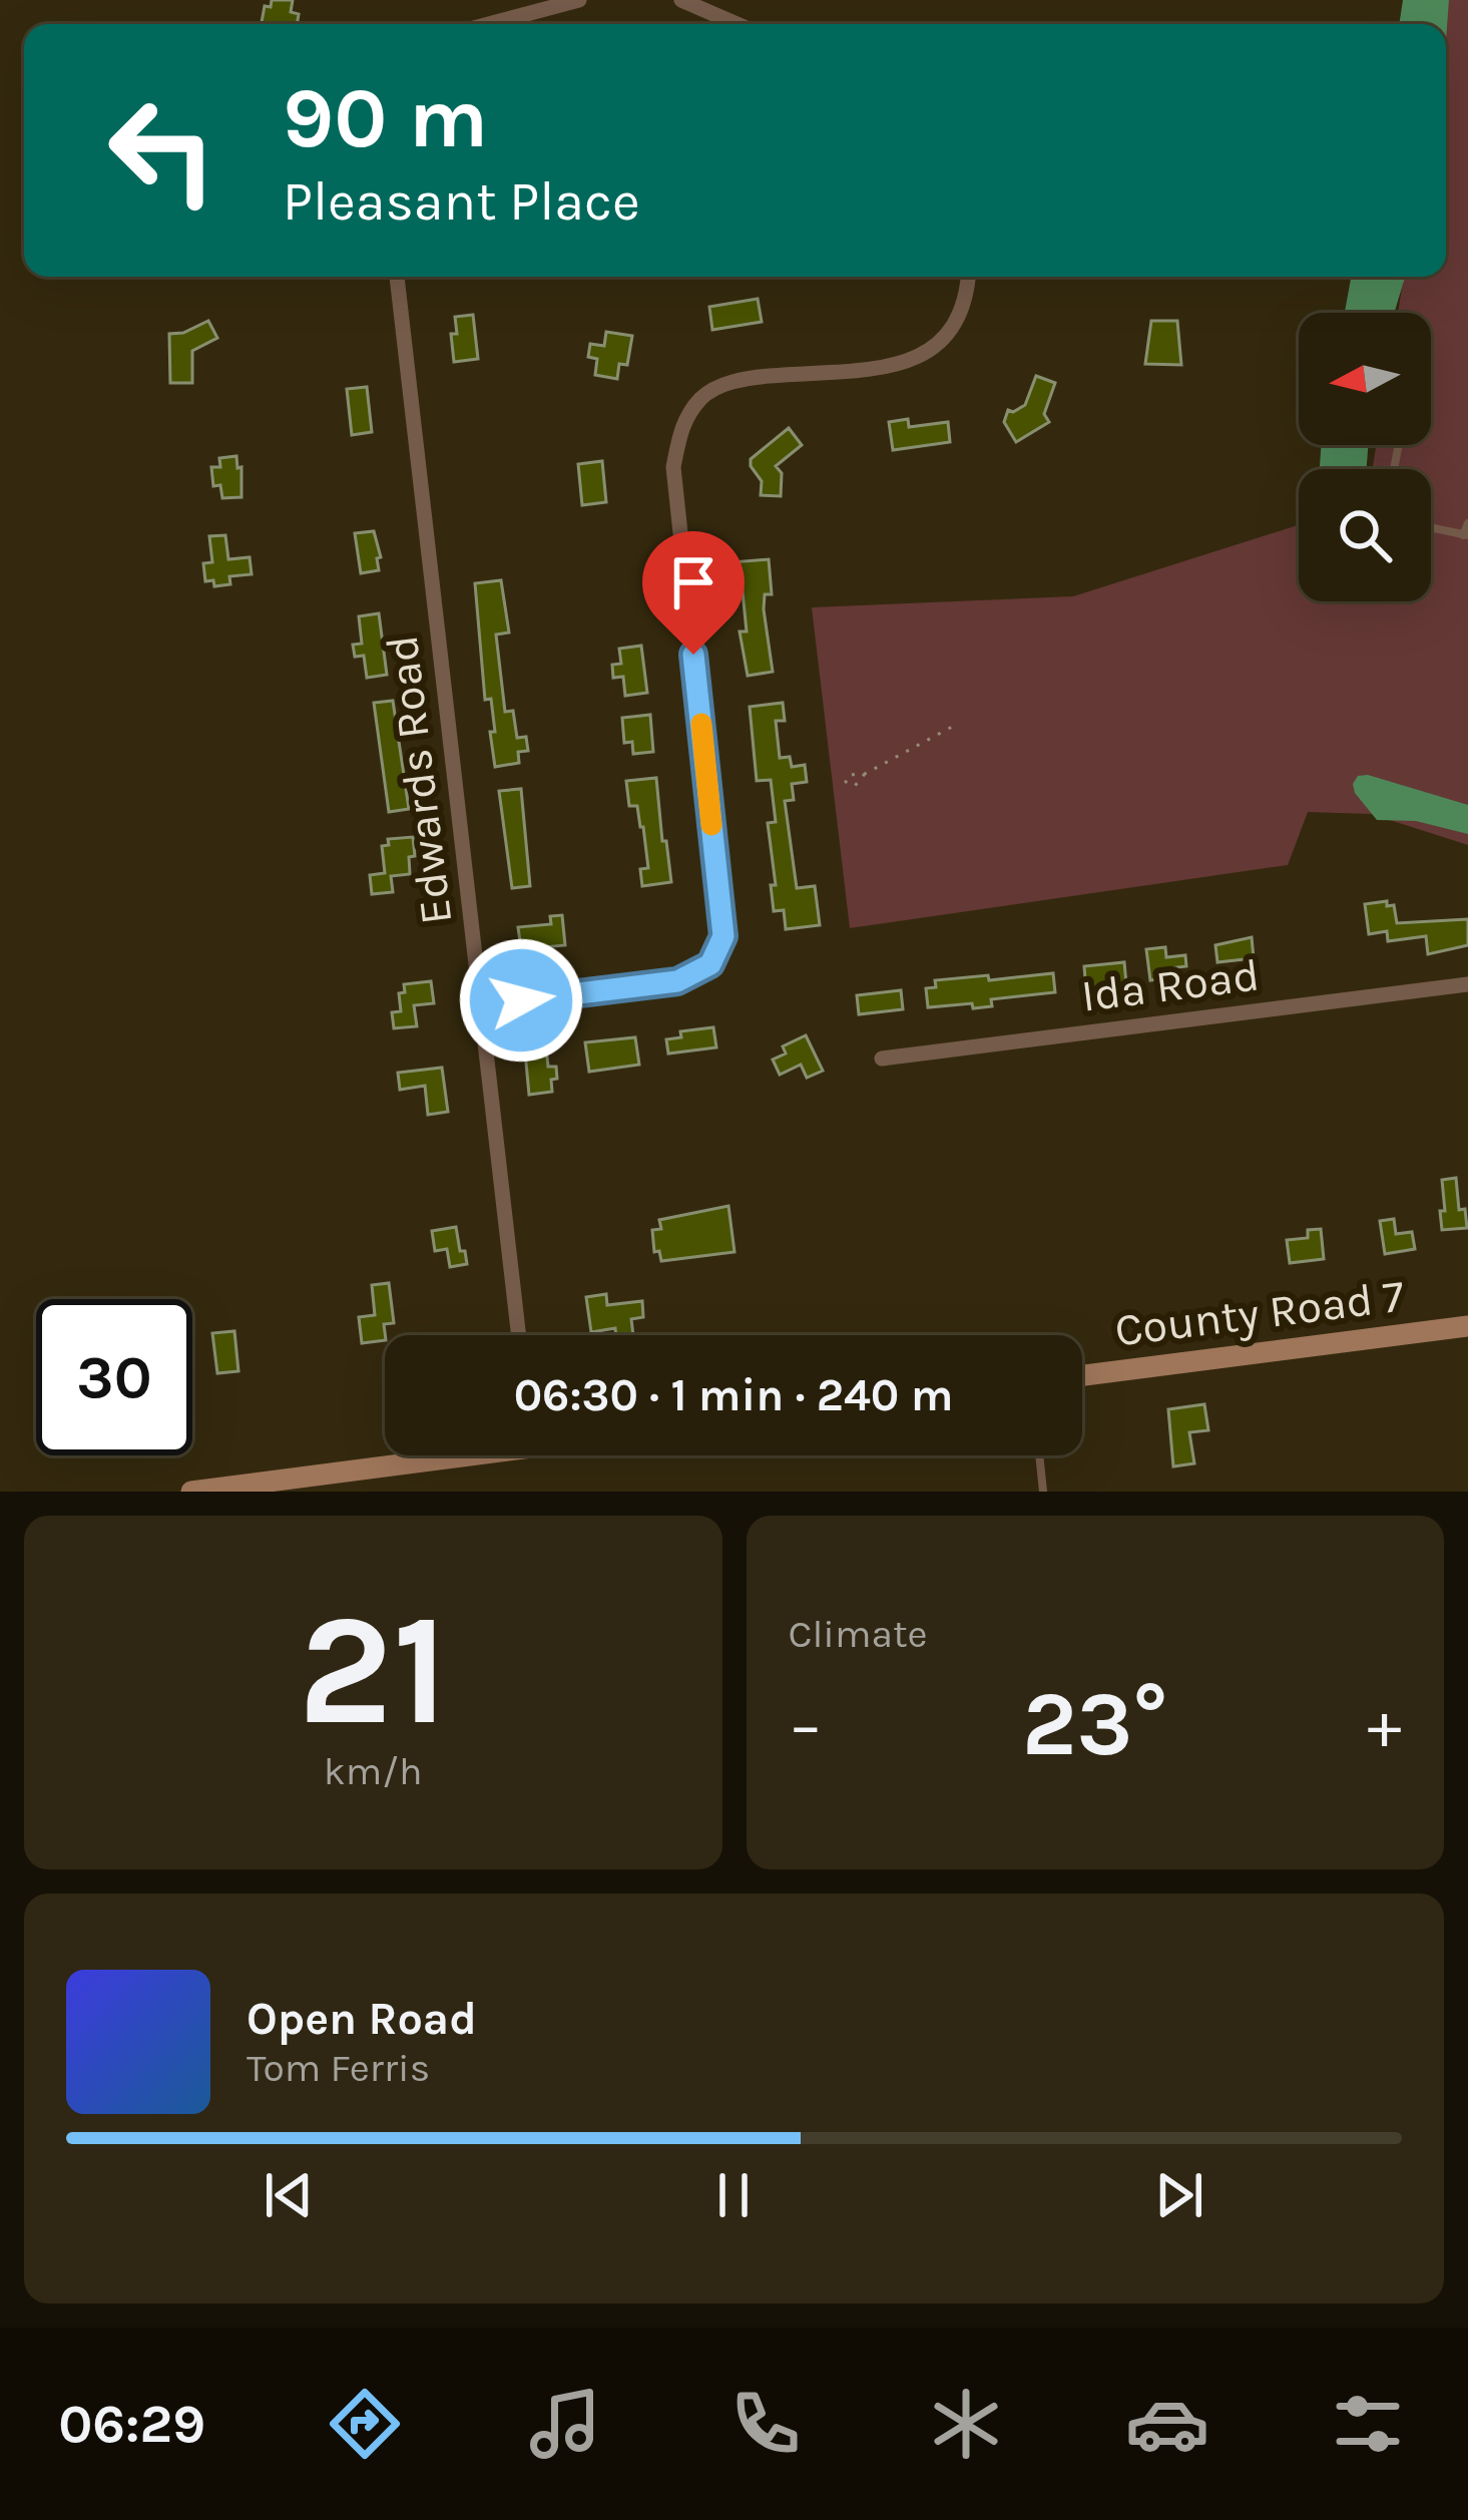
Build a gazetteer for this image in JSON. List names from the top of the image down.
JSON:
{
  "streets": {
    "street": ["Edwards Road", "Ida Road", "County Road 7"]
  },
  "north": "left",
  "page": {
    "turn": ["90 m", "Pleasant Place"],
    "limit": "30",
    "trip": "06:30 · 1 min · 240 m",
    "tile": [
      ["21", "km/h"],
      "Climate"
    ],
    "heat": ["−", "23°", "+"],
    "song": ["Open Road", "Tom Ferris"],
    "tabs": "06:29"
  }
}
